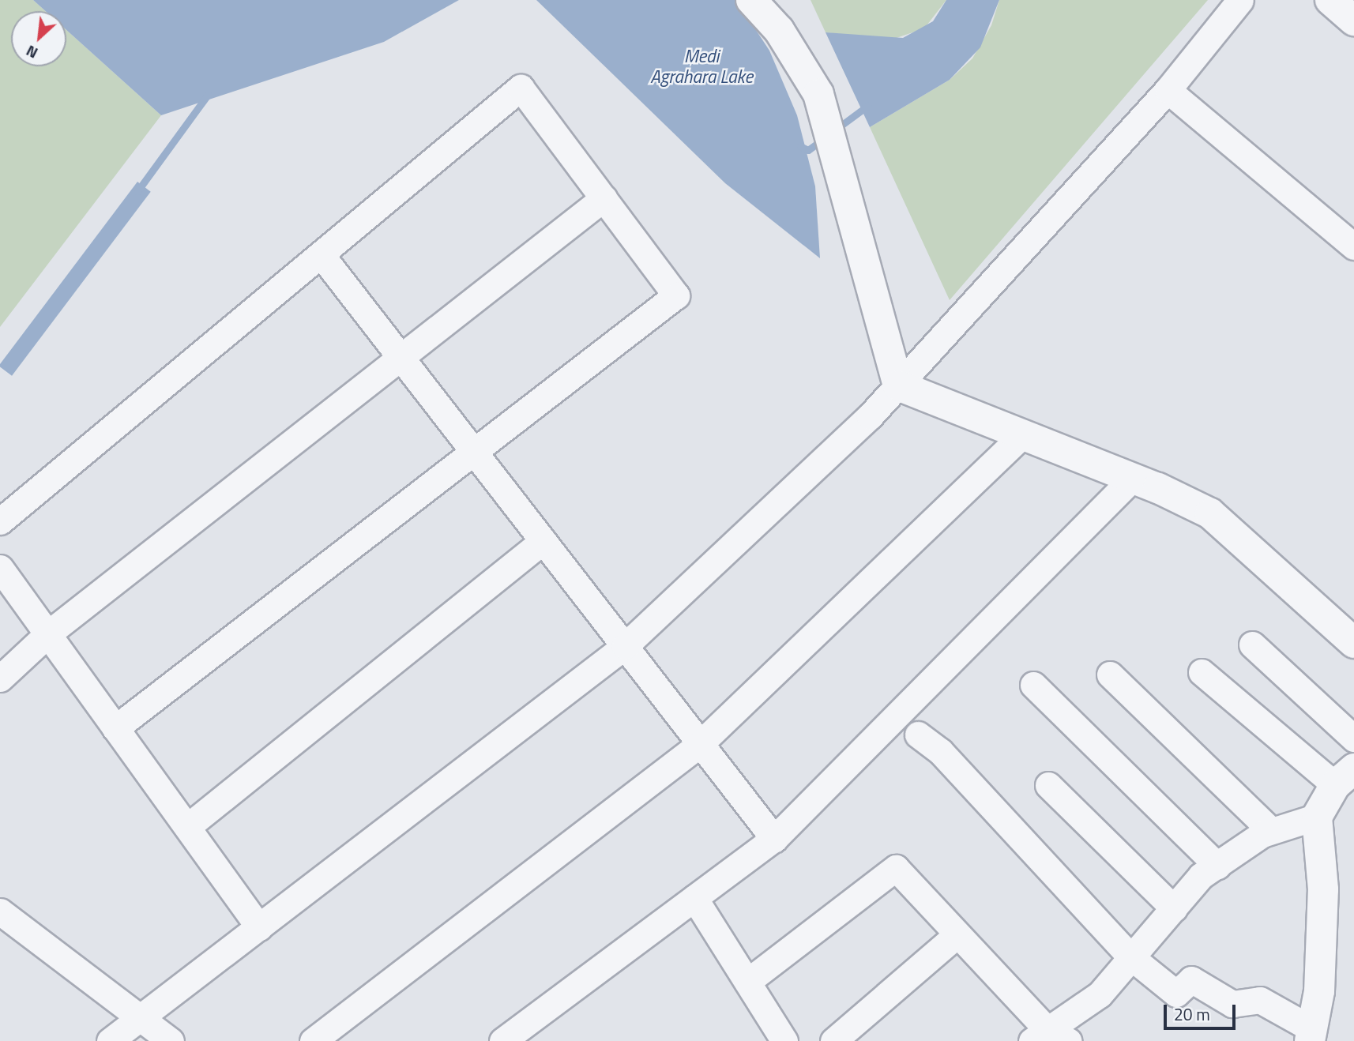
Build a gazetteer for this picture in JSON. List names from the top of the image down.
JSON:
{
  "water": ["Medi Agrahara Lake"],
  "scale_bar": "20 m",
  "north": "bottom left"
}
